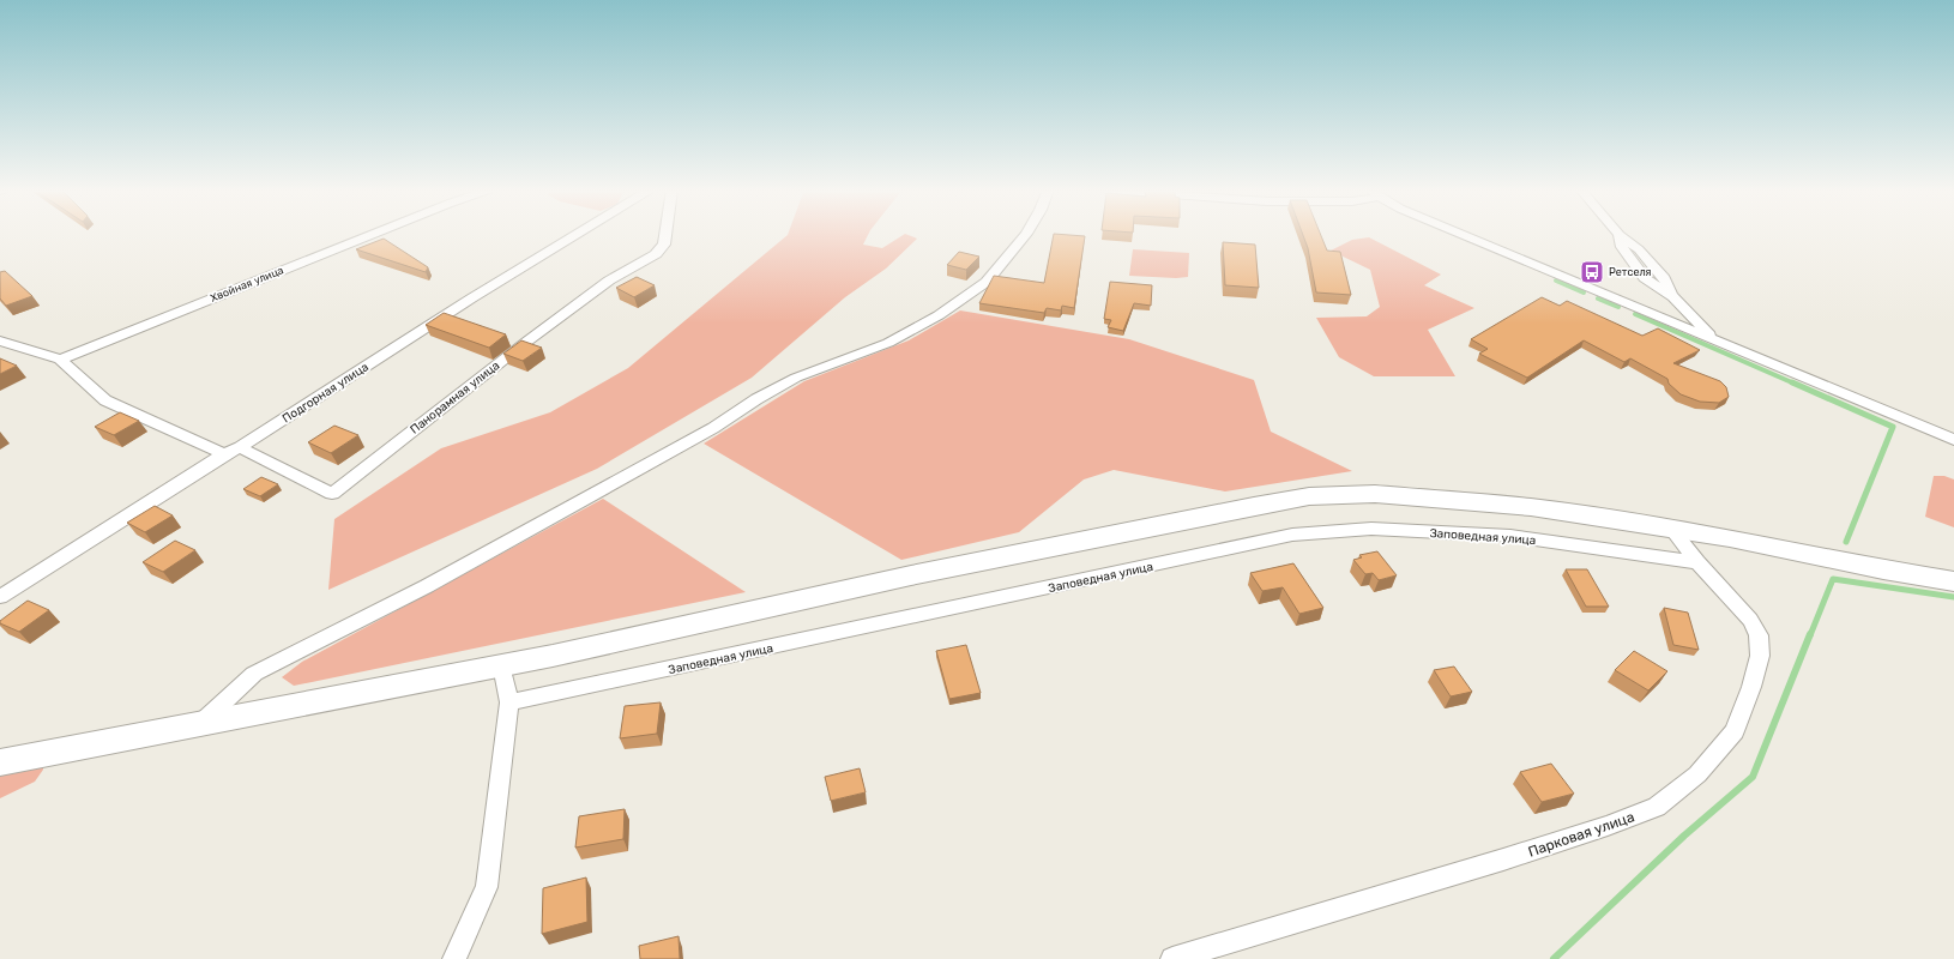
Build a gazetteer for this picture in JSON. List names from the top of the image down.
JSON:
{
  "streets": {
    "street": [
      "Хвойная улица",
      "Подгорная улица",
      "Панорамная улица",
      "Заповедная улица",
      "Парковая улица"
    ]
  },
  "crossings": [
    ["Подгорная улица", "Панорамная улица"],
    ["Заповедная улица", "Парковая улица"]
  ],
  "places": {
    "bus stop": ["Ретселя"]
  }
}
